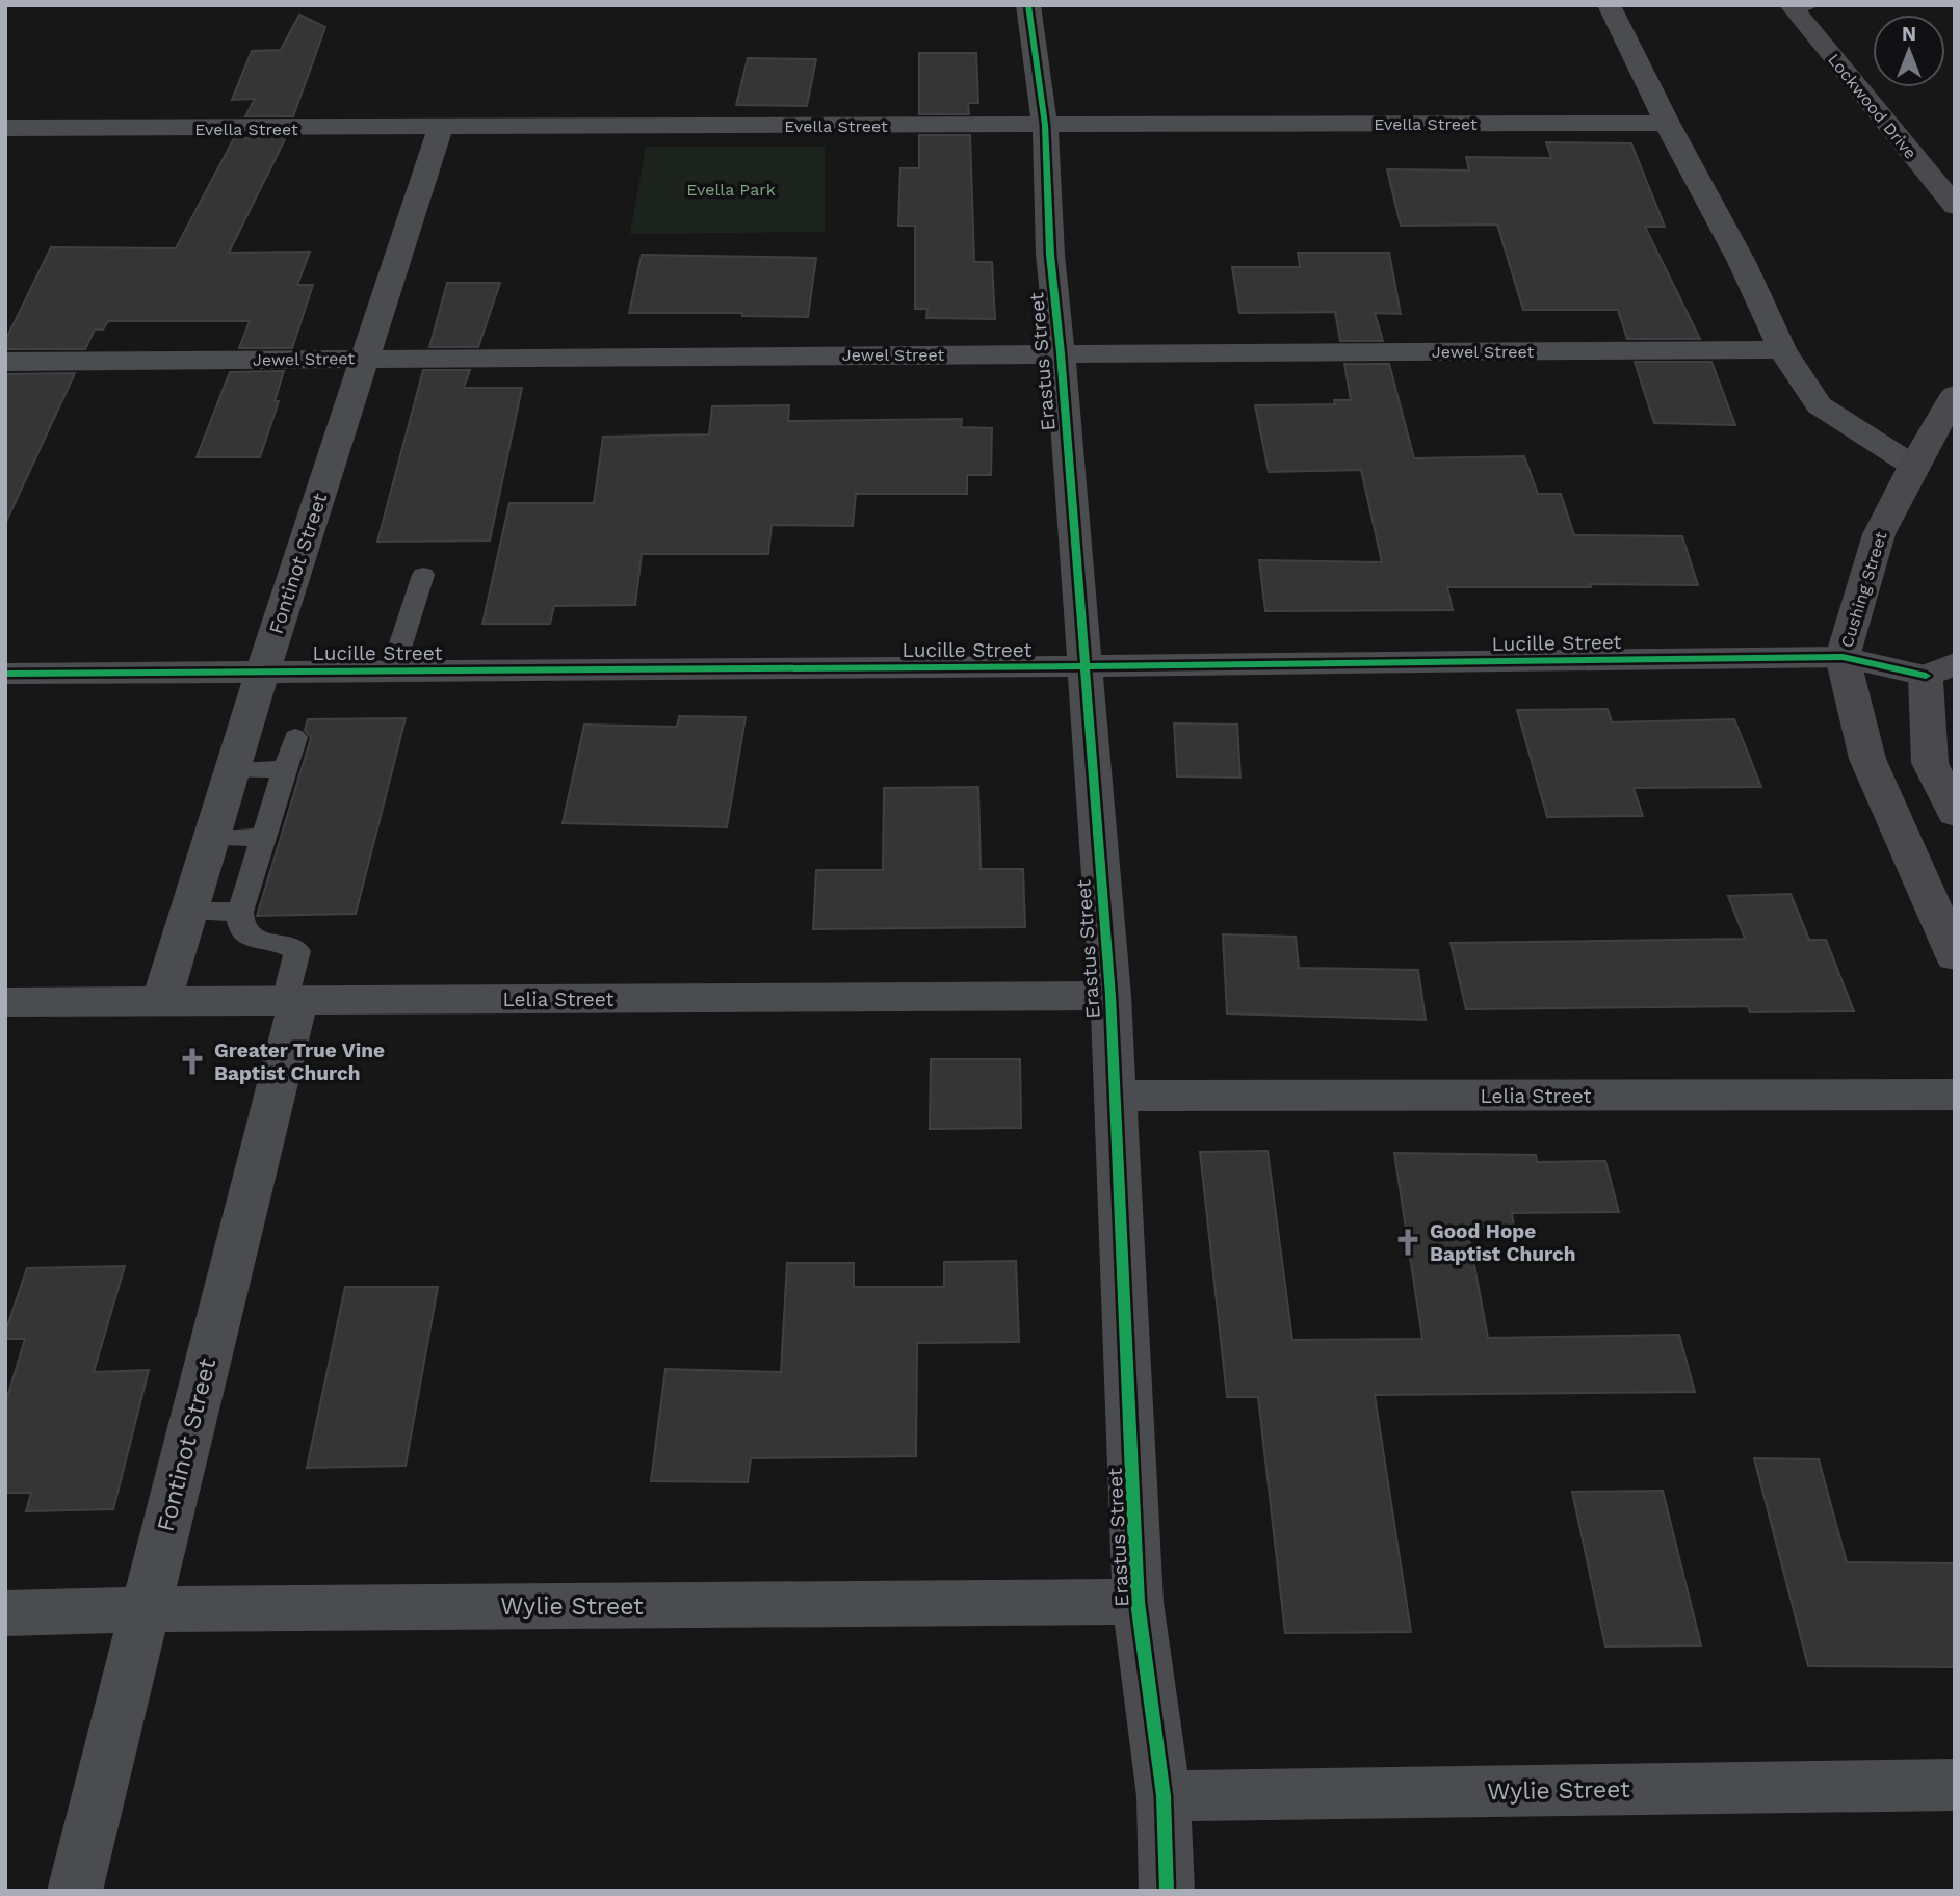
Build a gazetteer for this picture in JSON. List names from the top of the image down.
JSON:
{
  "streets": {
    "main road": ["Lockwood Drive", "Cushing Street"],
    "street": [
      "Evella Street",
      "Jewel Street",
      "Erastus Street",
      "Fontinot Street",
      "Lucille Street",
      "Lelia Street",
      "Wylie Street"
    ]
  },
  "crossings": [
    ["Evella Street", "Erastus Street"],
    ["Evella Street", "Fontinot Street"],
    ["Jewel Street", "Erastus Street"],
    ["Jewel Street", "Fontinot Street"],
    ["Erastus Street", "Lucille Street"],
    ["Erastus Street", "Lelia Street"],
    ["Erastus Street", "Wylie Street"],
    ["Fontinot Street", "Lucille Street"],
    ["Fontinot Street", "Lelia Street"],
    ["Fontinot Street", "Wylie Street"],
    ["Cushing Street", "Lucille Street"]
  ],
  "parks": ["Evella Park"],
  "places": {
    "church": ["Greater True Vine Baptist Church", "Good Hope Baptist Church"]
  },
  "north": "top"
}
